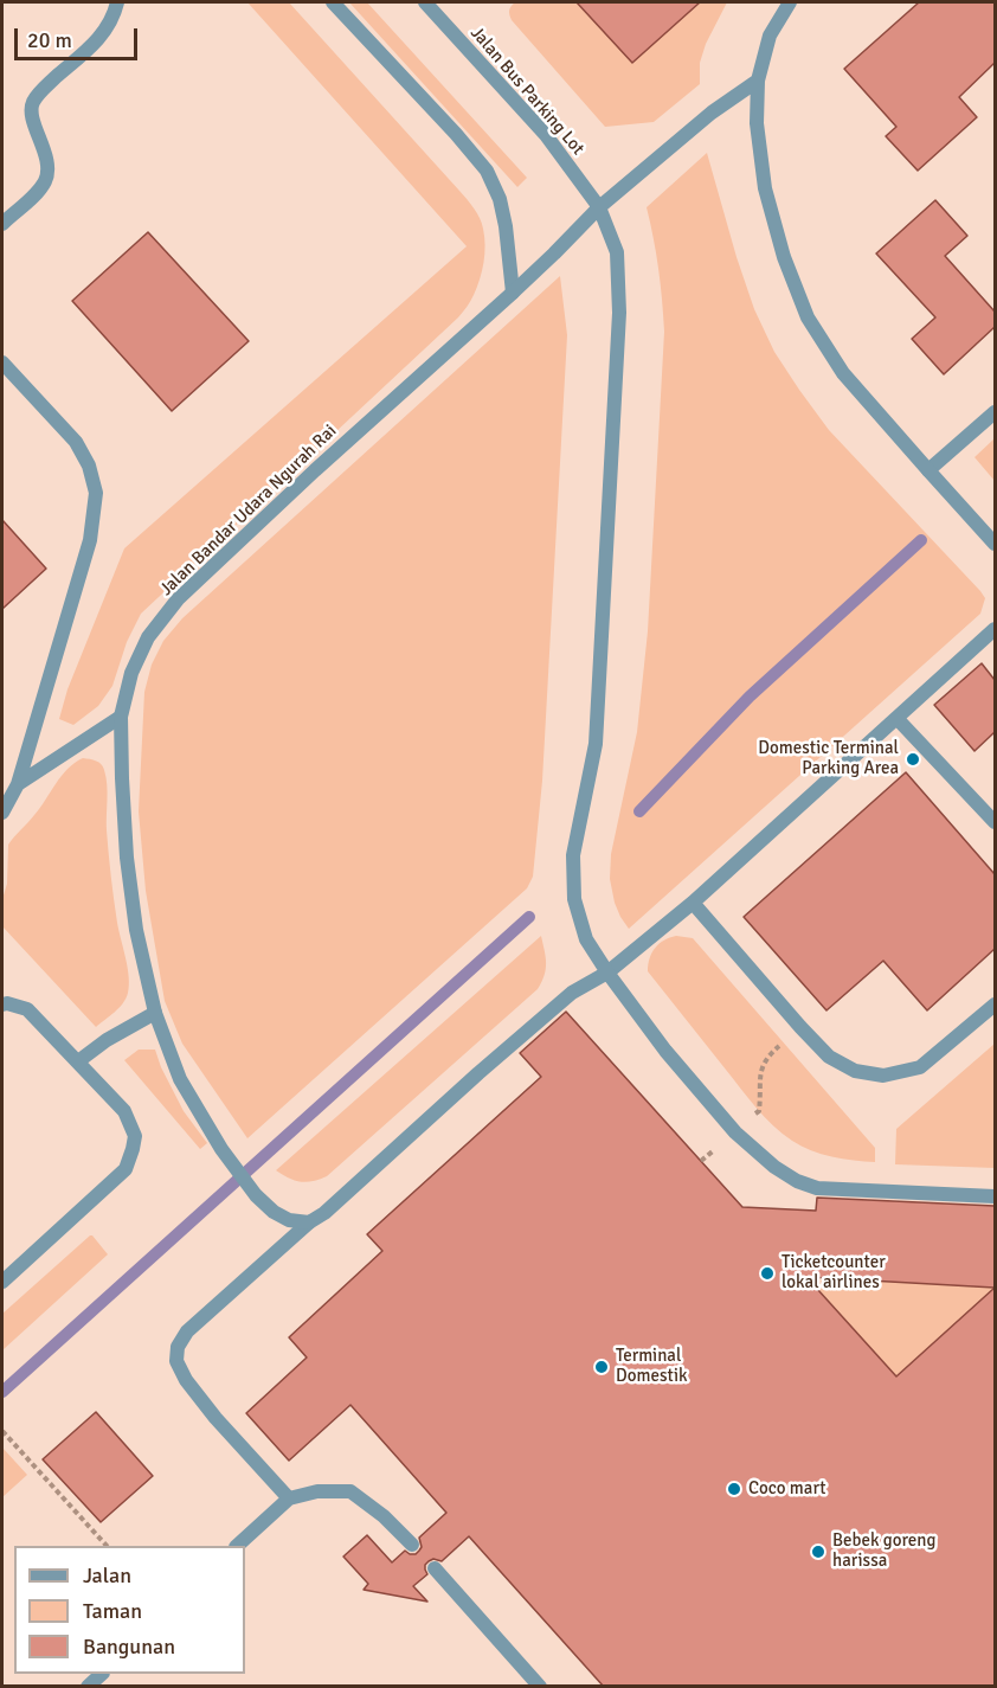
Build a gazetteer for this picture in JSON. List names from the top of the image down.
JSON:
{
  "streets": {
    "street": ["Jalan Bus Parking Lot", "Jalan Bandar Udara Ngurah Rai"]
  },
  "crossings": [
    ["Jalan Bus Parking Lot", "Jalan Bandar Udara Ngurah Rai"]
  ],
  "places": [
    "Domestic Terminal Parking Area",
    "Ticketcounter lokal airlines",
    "Terminal Domestik",
    "Coco mart",
    "Bebek goreng harissa"
  ],
  "legend": ["Jalan", "Taman", "Bangunan"],
  "scale_bar": "20 m"
}
